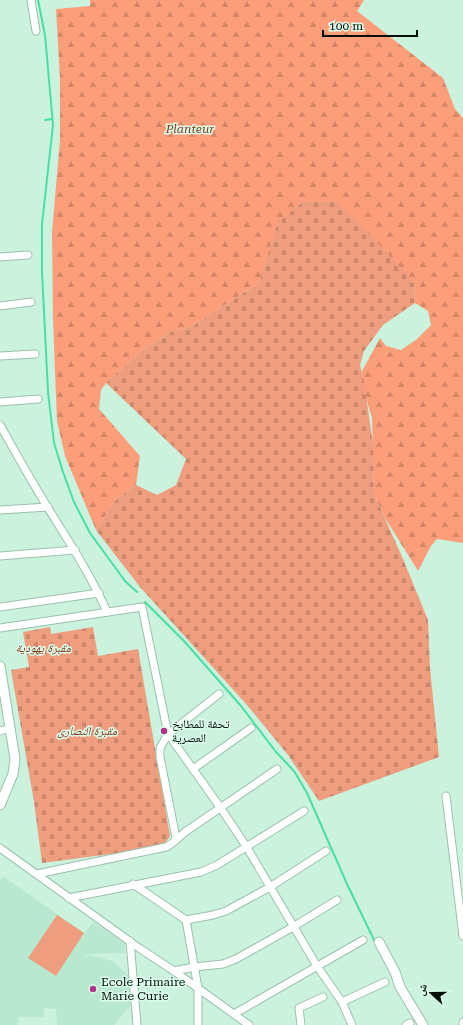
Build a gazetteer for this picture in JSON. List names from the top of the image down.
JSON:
{
  "parks": ["Planteur", "مقبرة يهودية", "مقبرة النصارى"],
  "places": ["تحفة للمطابخ العصرية", "Ecole Primaire Marie Curie"],
  "scale_bar": "100 m",
  "north": "left"
}
